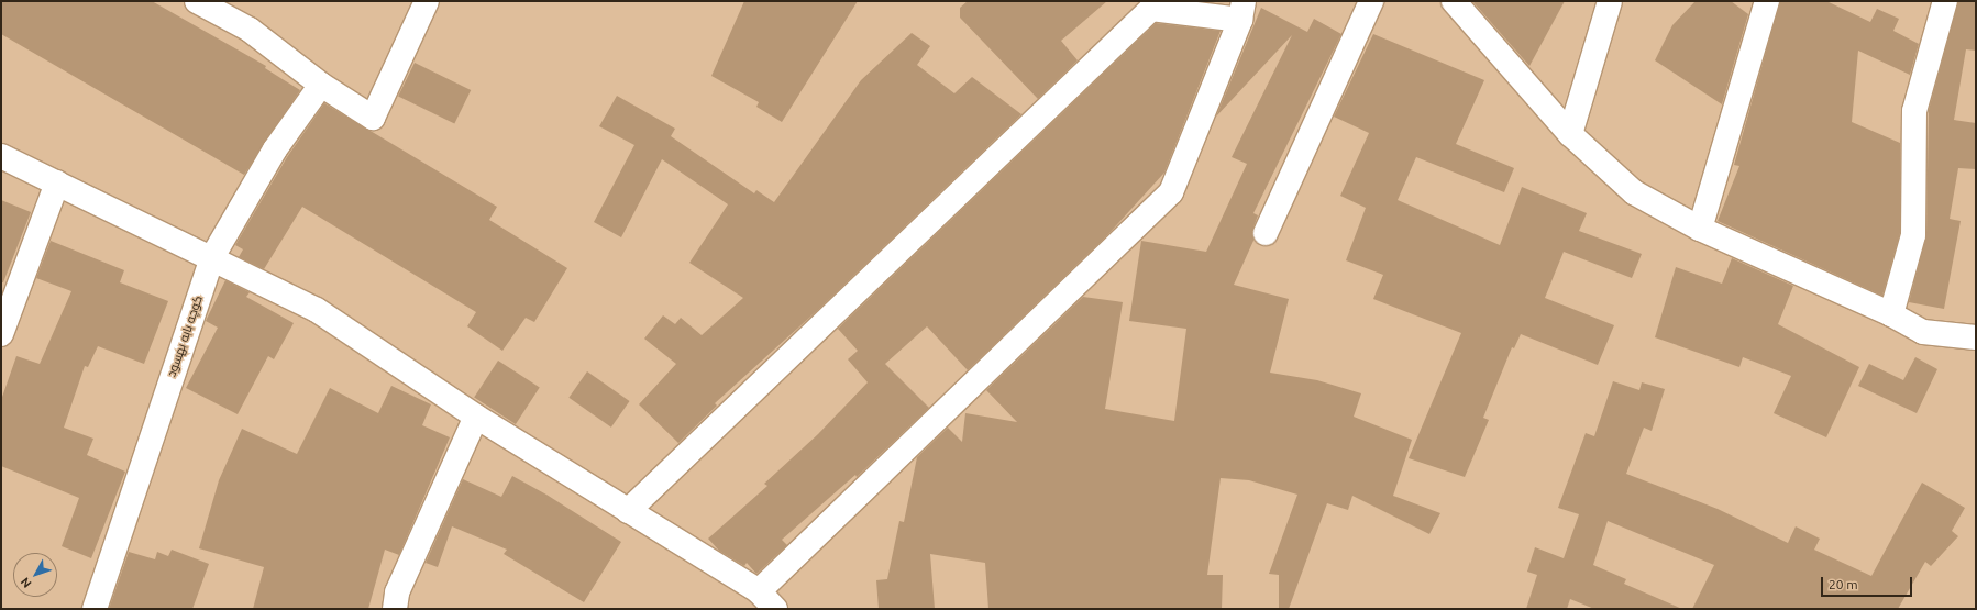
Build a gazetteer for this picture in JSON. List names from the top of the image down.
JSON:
{
  "streets": {
    "street": ["کوچه بابه بهسود"]
  },
  "scale_bar": "20 m",
  "north": "bottom left"
}
